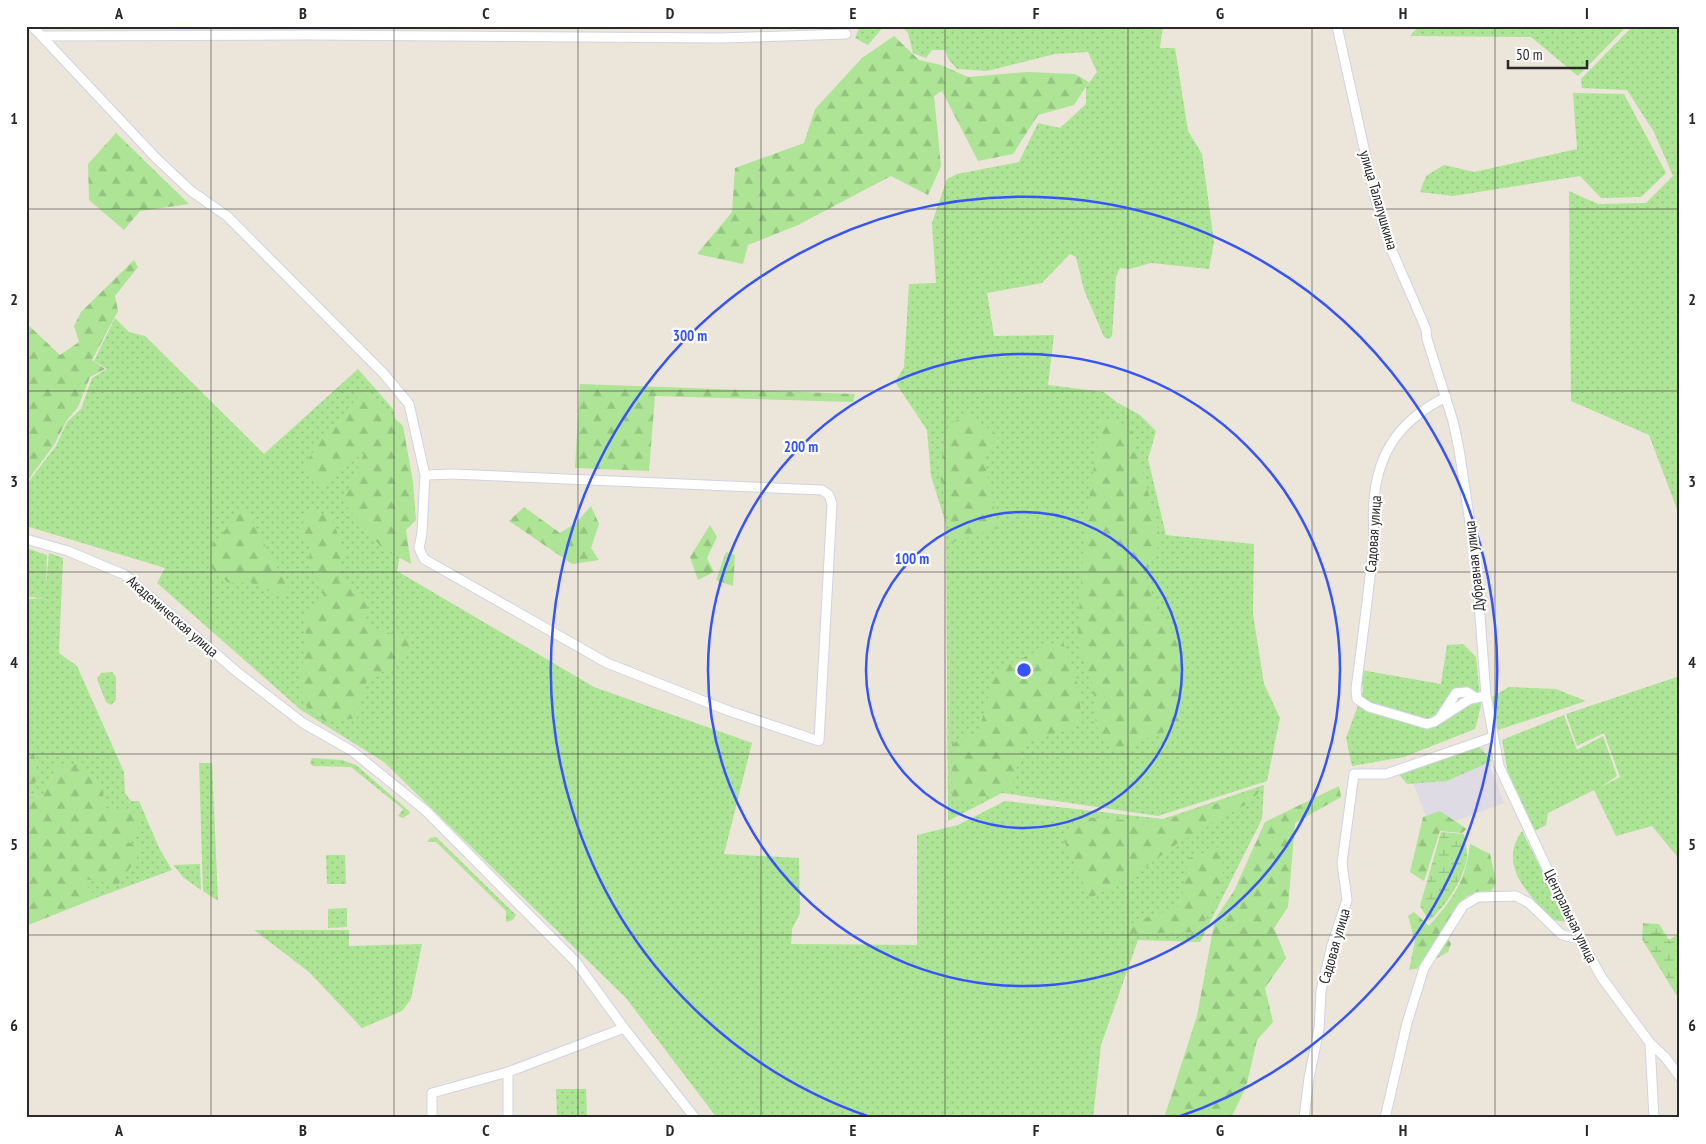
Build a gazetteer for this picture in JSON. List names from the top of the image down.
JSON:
{
  "streets": {
    "street": [
      "улица Талалушкина",
      "Садовая улица",
      "Дубравная улица",
      "Академическая улица",
      "Центральная улица"
    ]
  },
  "crossings": [
    ["улица Талалушкина", "Садовая улица"],
    ["улица Талалушкина", "Дубравная улица"],
    ["Садовая улица", "Дубравная улица"],
    ["Садовая улица", "Центральная улица"],
    ["Дубравная улица", "Центральная улица"]
  ],
  "scale_bar": "50 m",
  "grid": {
    "columns": [
      "A",
      "B",
      "C",
      "D",
      "E",
      "F",
      "G",
      "H",
      "I"
    ],
    "rows": [
      "1",
      "2",
      "3",
      "4",
      "5",
      "6"
    ]
  },
  "rings": ["300 m", "200 m", "100 m"]
}
